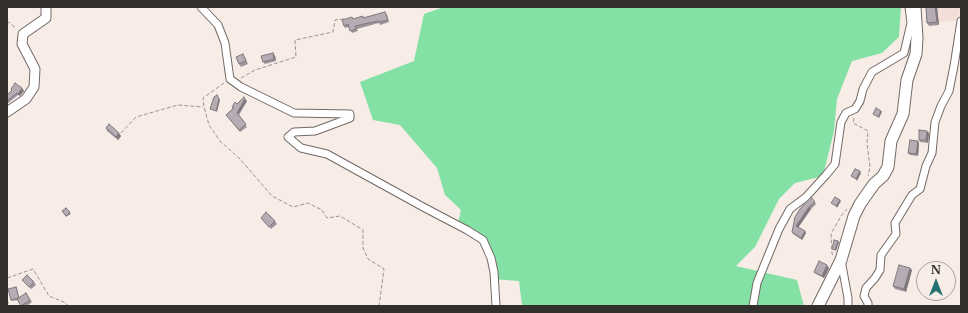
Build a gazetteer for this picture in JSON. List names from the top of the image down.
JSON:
{
  "north": "top"
}
